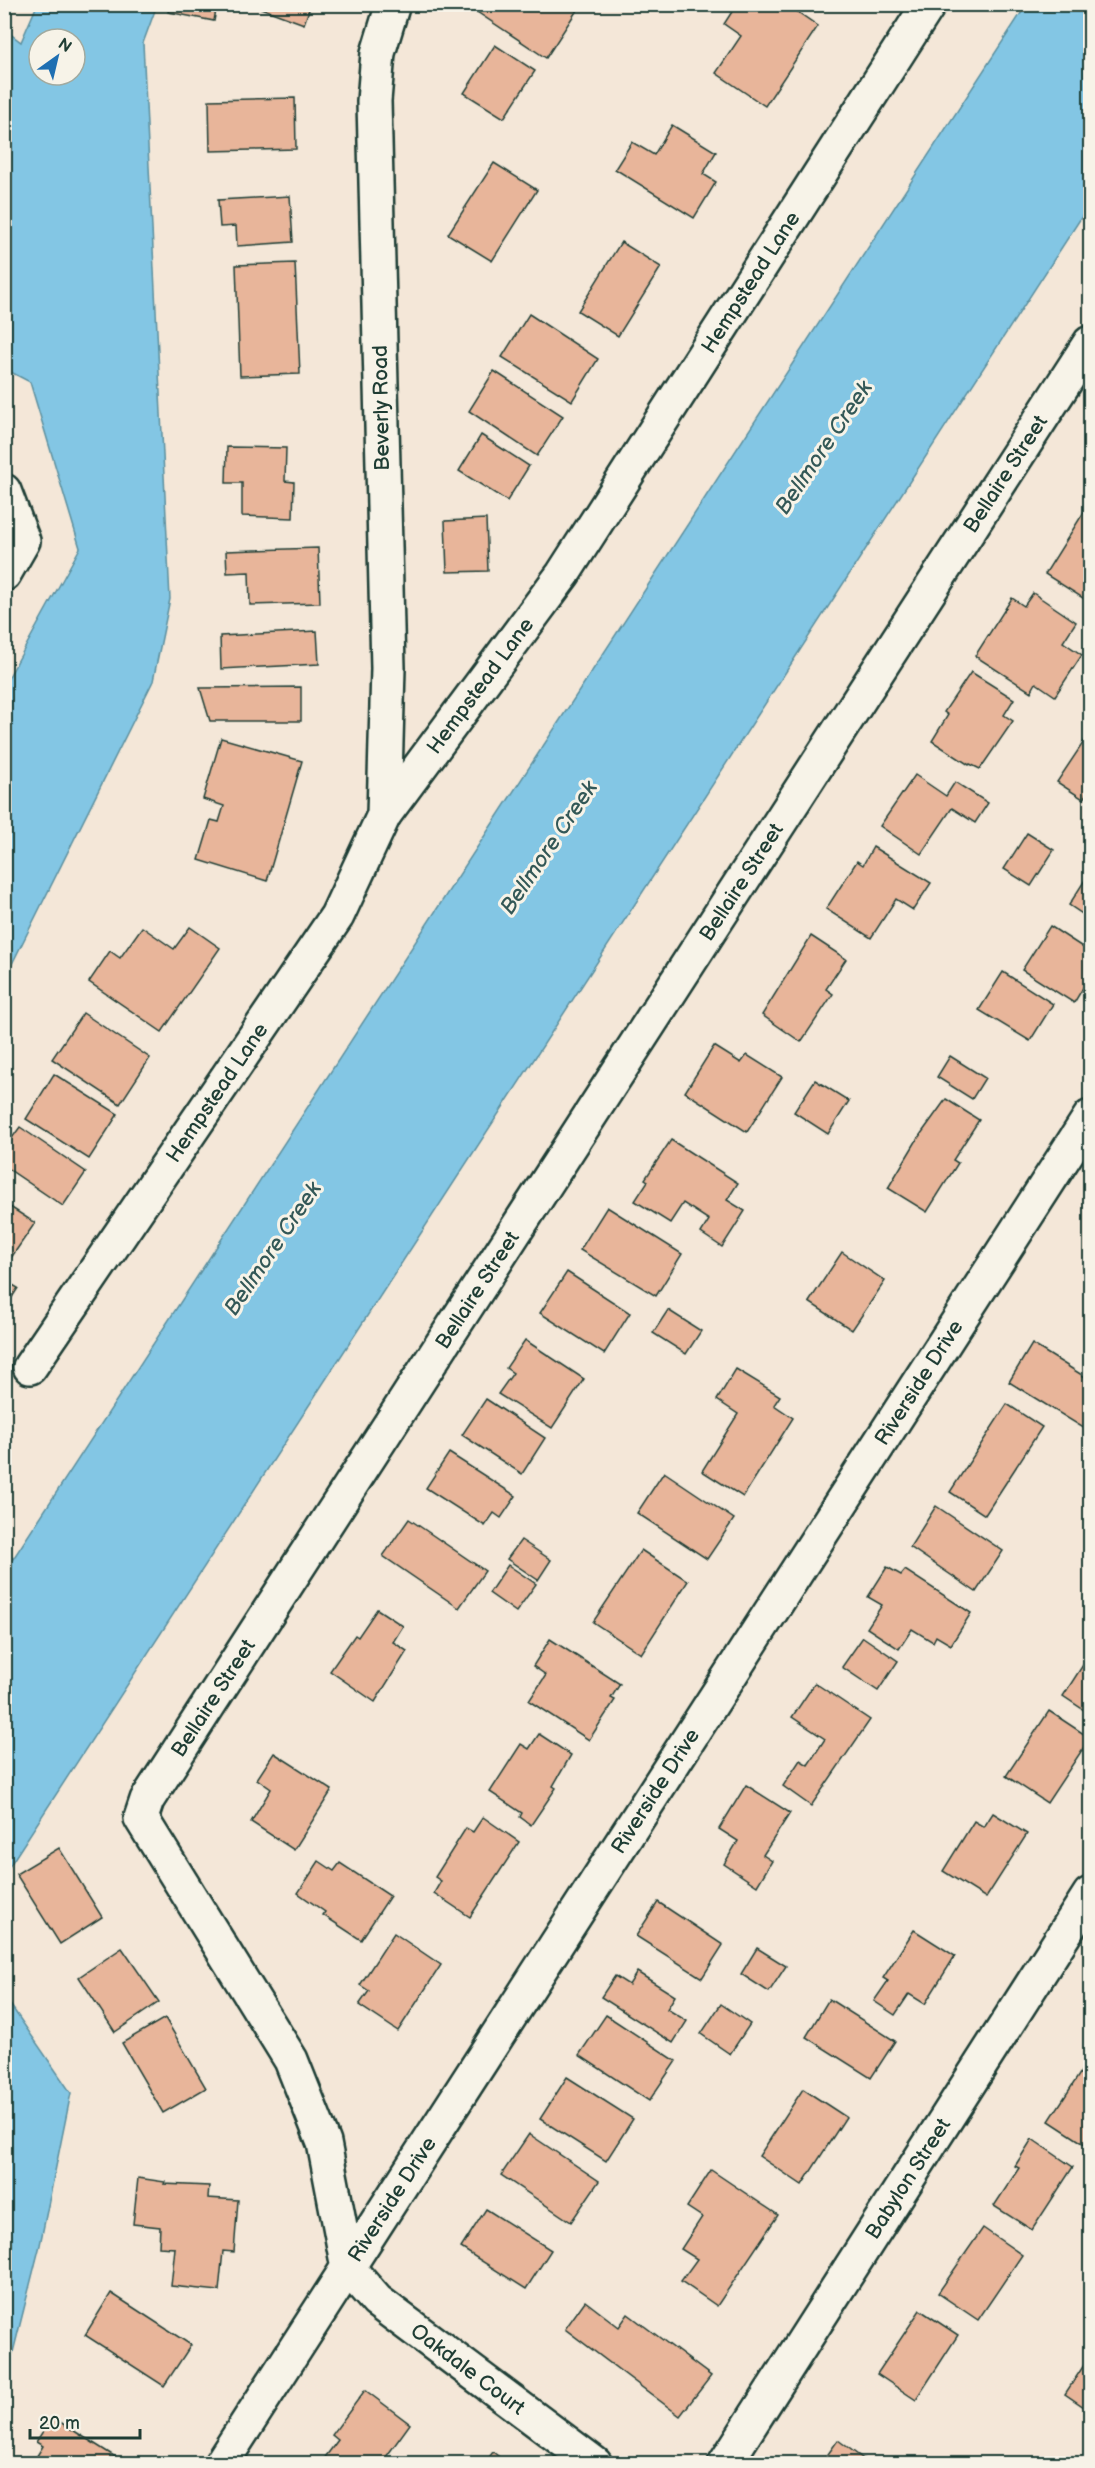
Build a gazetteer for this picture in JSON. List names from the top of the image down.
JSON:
{
  "streets": {
    "street": [
      "Hempstead Lane",
      "Beverly Road",
      "Bellaire Street",
      "Riverside Drive",
      "Babylon Street",
      "Oakdale Court"
    ]
  },
  "crossings": [
    ["Hempstead Lane", "Beverly Road"],
    ["Bellaire Street", "Riverside Drive"],
    ["Bellaire Street", "Oakdale Court"],
    ["Riverside Drive", "Oakdale Court"]
  ],
  "water": ["Bellmore Creek"],
  "scale_bar": "20 m",
  "north": "top right"
}
